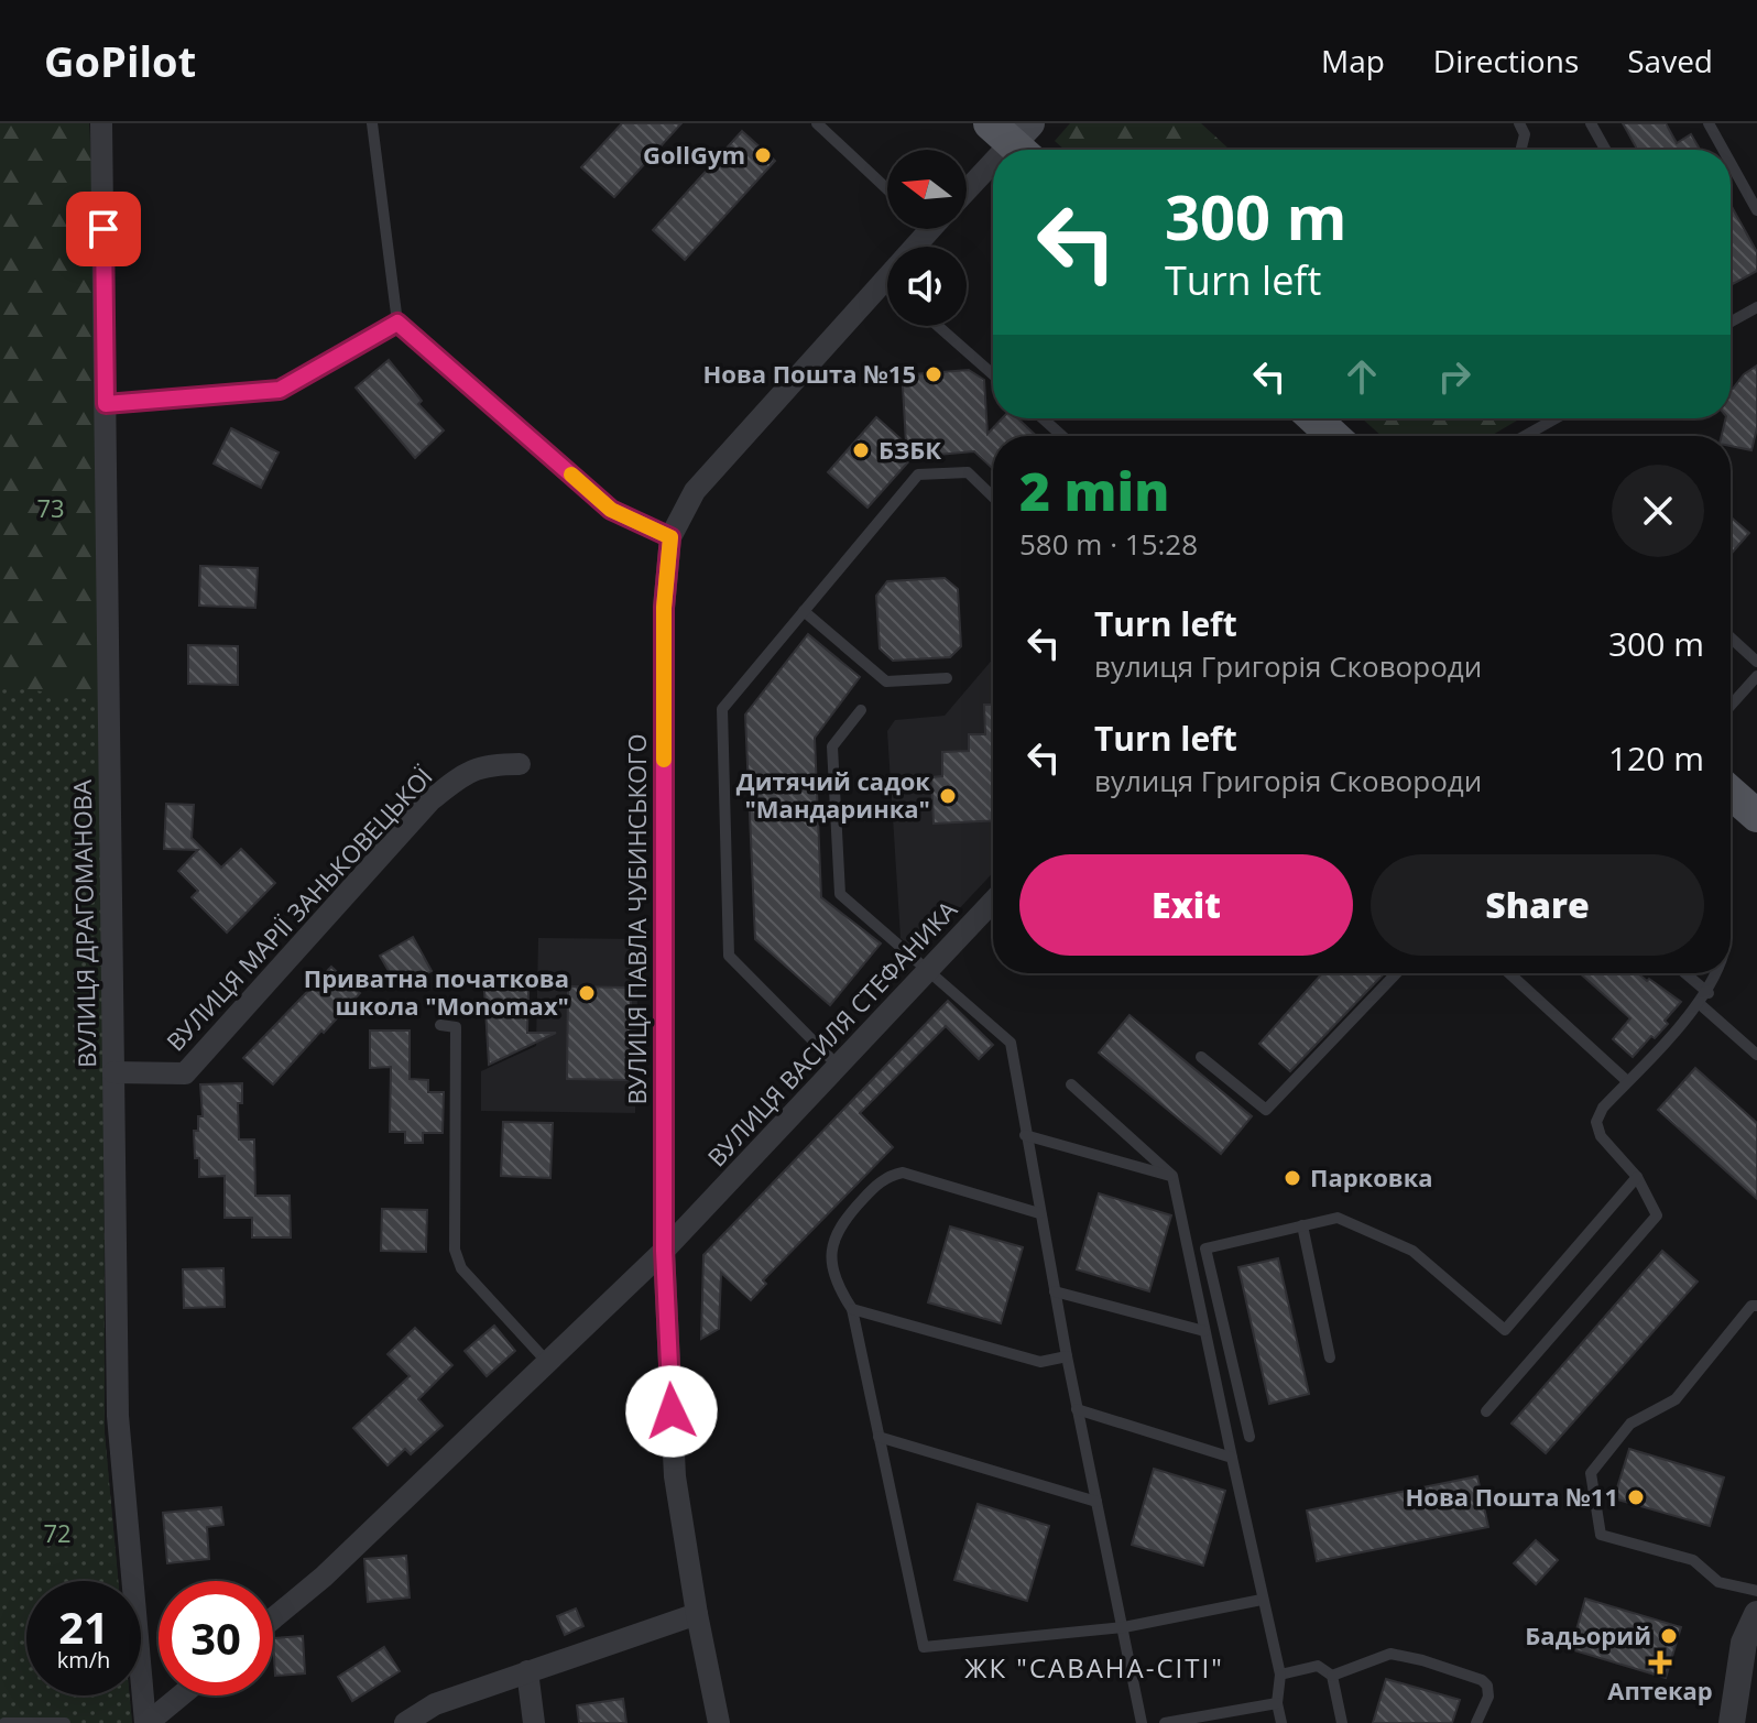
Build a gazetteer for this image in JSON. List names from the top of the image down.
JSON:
{
  "streets": {
    "street": [
      "ВУЛИЦЯ МАРІЇ ЗАНЬКОВЕЦЬКОЇ",
      "ВУЛИЦЯ ПАВЛА ЧУБИНСЬКОГО",
      "ВУЛИЦЯ ДРАГОМАНОВА",
      "ВУЛИЦЯ ВАСИЛЯ СТЕФАНИКА"
    ]
  },
  "crossings": [
    ["ВУЛИЦЯ МАРІЇ ЗАНЬКОВЕЦЬКОЇ", "ВУЛИЦЯ ДРАГОМАНОВА"],
    ["ВУЛИЦЯ ПАВЛА ЧУБИНСЬКОГО", "ВУЛИЦЯ ВАСИЛЯ СТЕФАНИКА"]
  ],
  "districts": ["ЖК \"САВАНА-СІТІ\""],
  "parks": ["73", "72"],
  "places": {
    "other": [
      "GollGym",
      "Нова Пошта №15",
      "БЗБК",
      "Дитячий садок \"Мандаринка\"",
      "Приватна початкова школа \"Monomax\"",
      "Парковка",
      "Нова Пошта №11",
      "Бадьорий"
    ],
    "health": ["Аптекар"]
  },
  "north": "left",
  "page": {
    "header": "GoPilot",
    "nav": ["Map", "Directions", "Saved"],
    "turn": ["300 m", "Turn left"],
    "heading": ["2 min", "580 m · 15:28"],
    "list": [
      {
        "name": "Turn left",
        "note": "вулиця Григорія Сковороди",
        "value": "300 m"
      },
      {
        "name": "Turn left",
        "note": "вулиця Григорія Сковороди",
        "value": "120 m"
      }
    ],
    "buttons": ["Exit", "Share"],
    "speed": "21 km/h",
    "limit": "30"
  }
}
